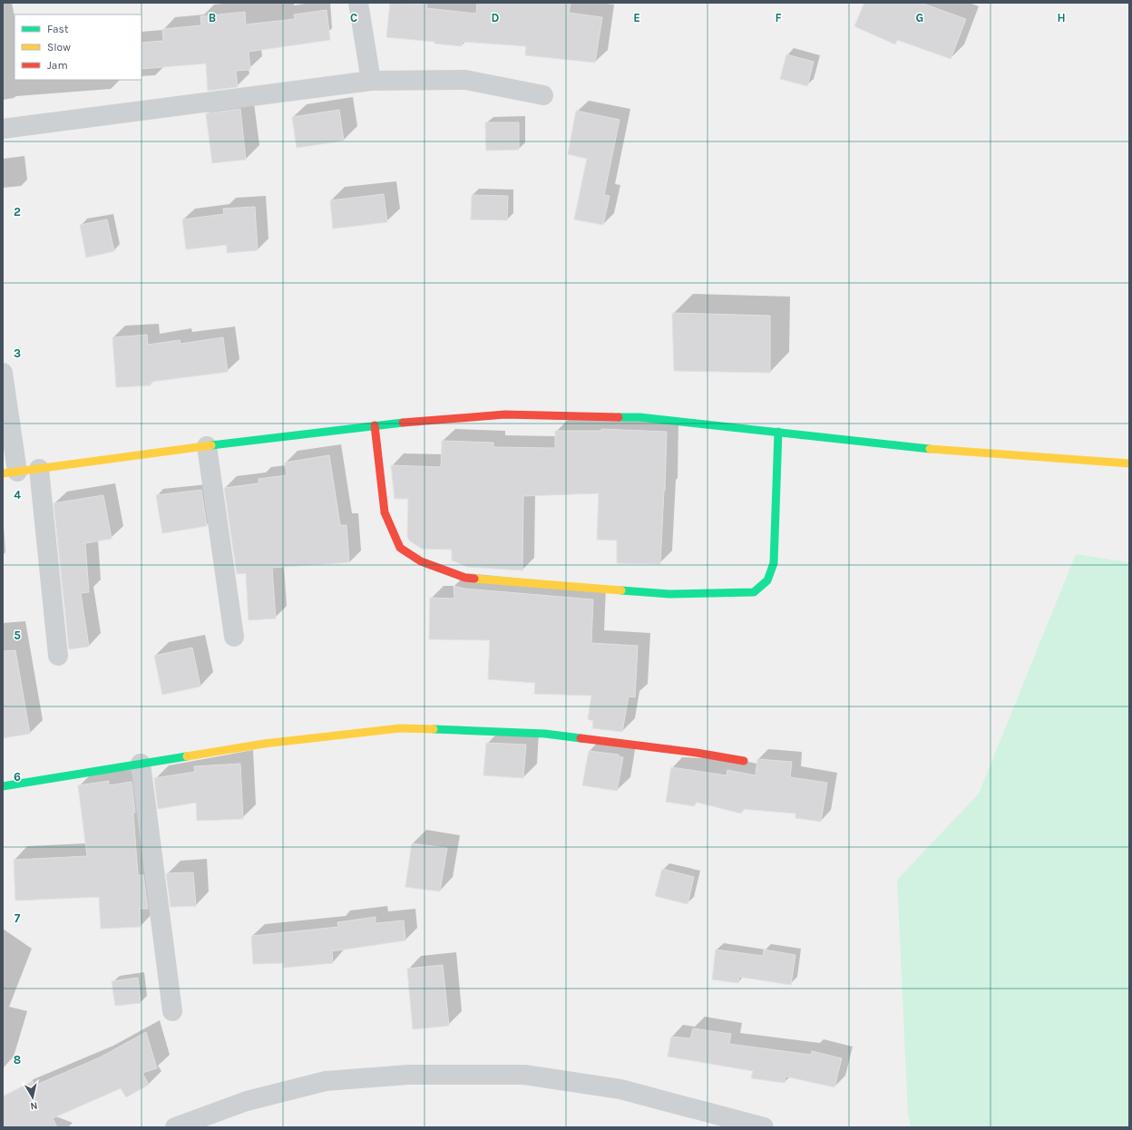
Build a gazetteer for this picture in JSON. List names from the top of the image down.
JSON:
{
  "legend": ["Fast", "Slow", "Jam"],
  "north": "bottom",
  "grid": {
    "columns": [
      "B",
      "C",
      "D",
      "E",
      "F",
      "G",
      "H"
    ],
    "rows": [
      "2",
      "3",
      "4",
      "5",
      "6",
      "7",
      "8"
    ]
  }
}
